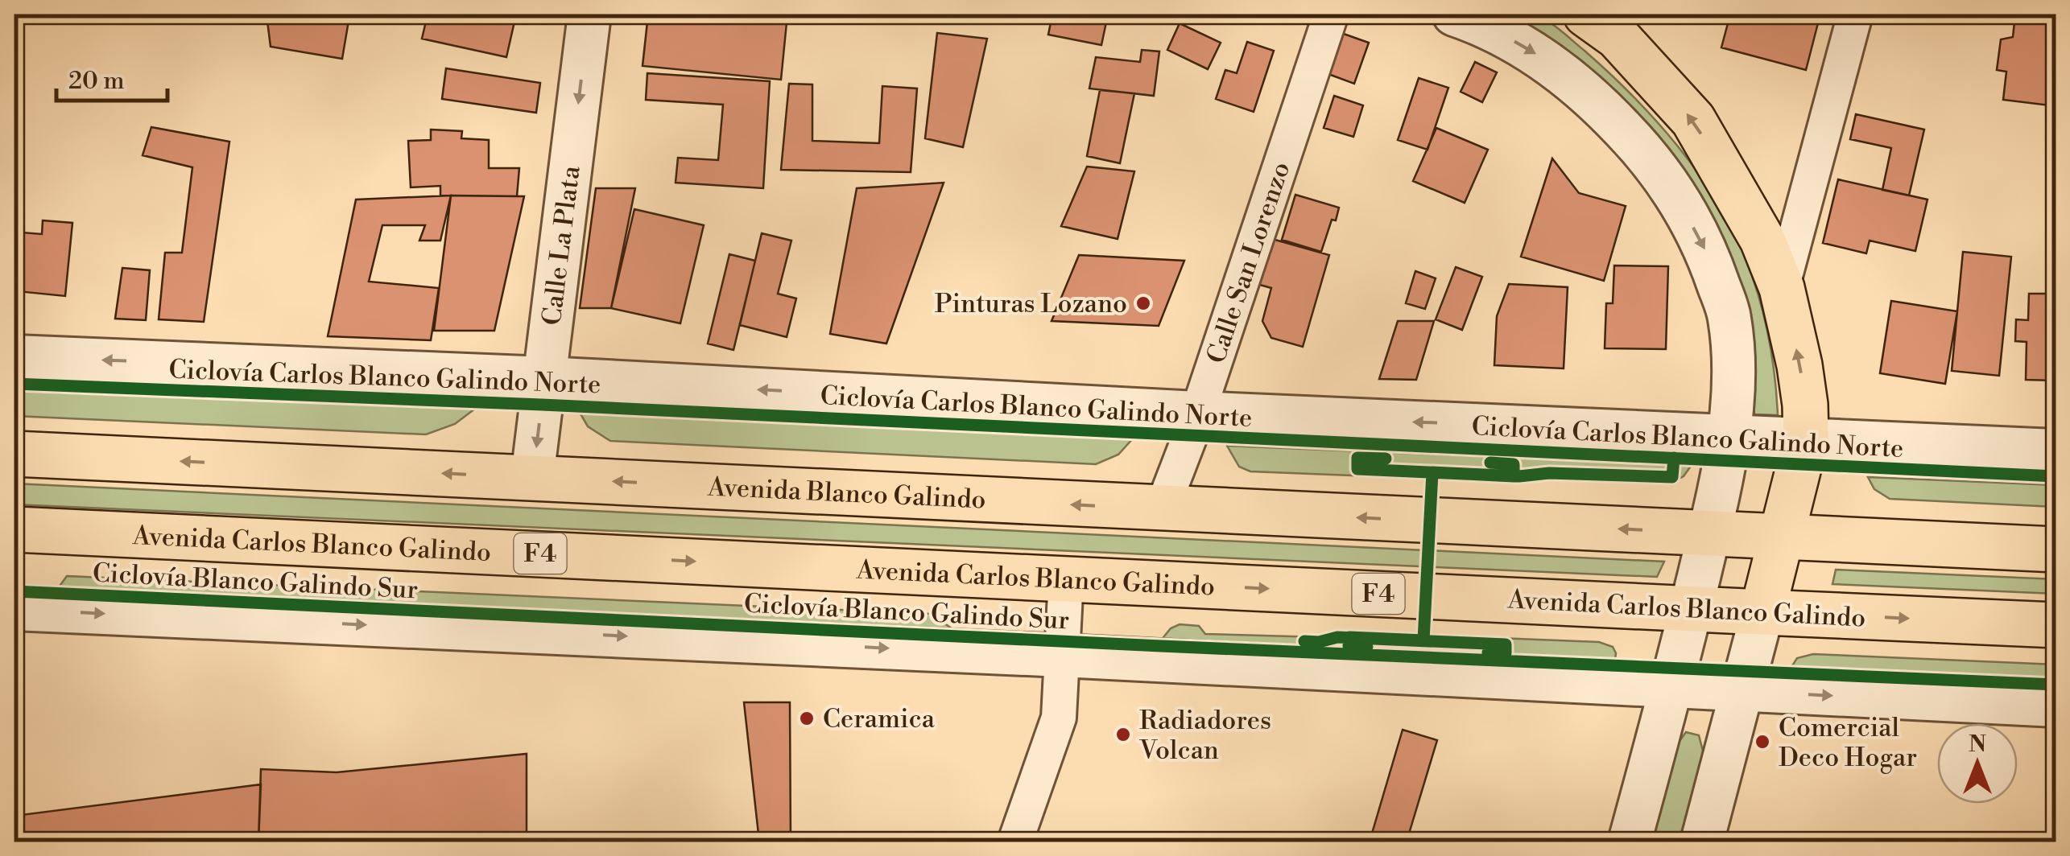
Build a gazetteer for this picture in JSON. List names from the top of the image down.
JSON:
{
  "streets": {
    "main road": ["Avenida Blanco Galindo", "Avenida Carlos Blanco Galindo", "F4"],
    "street": ["Calle La Plata", "Calle San Lorenzo"],
    "cycle path": ["Ciclovía Carlos Blanco Galindo Norte", "Ciclovía Blanco Galindo Sur"]
  },
  "crossings": [
    ["Calle La Plata", "Avenida Blanco Galindo"],
    ["Calle San Lorenzo", "Avenida Blanco Galindo"]
  ],
  "one_way": ["Calle La Plata", "Avenida Blanco Galindo"],
  "places": [
    "Pinturas Lozano",
    "Ceramica",
    "Radiadores Volcan",
    "Comercial Deco Hogar"
  ],
  "scale_bar": "20 m",
  "north": "top"
}
